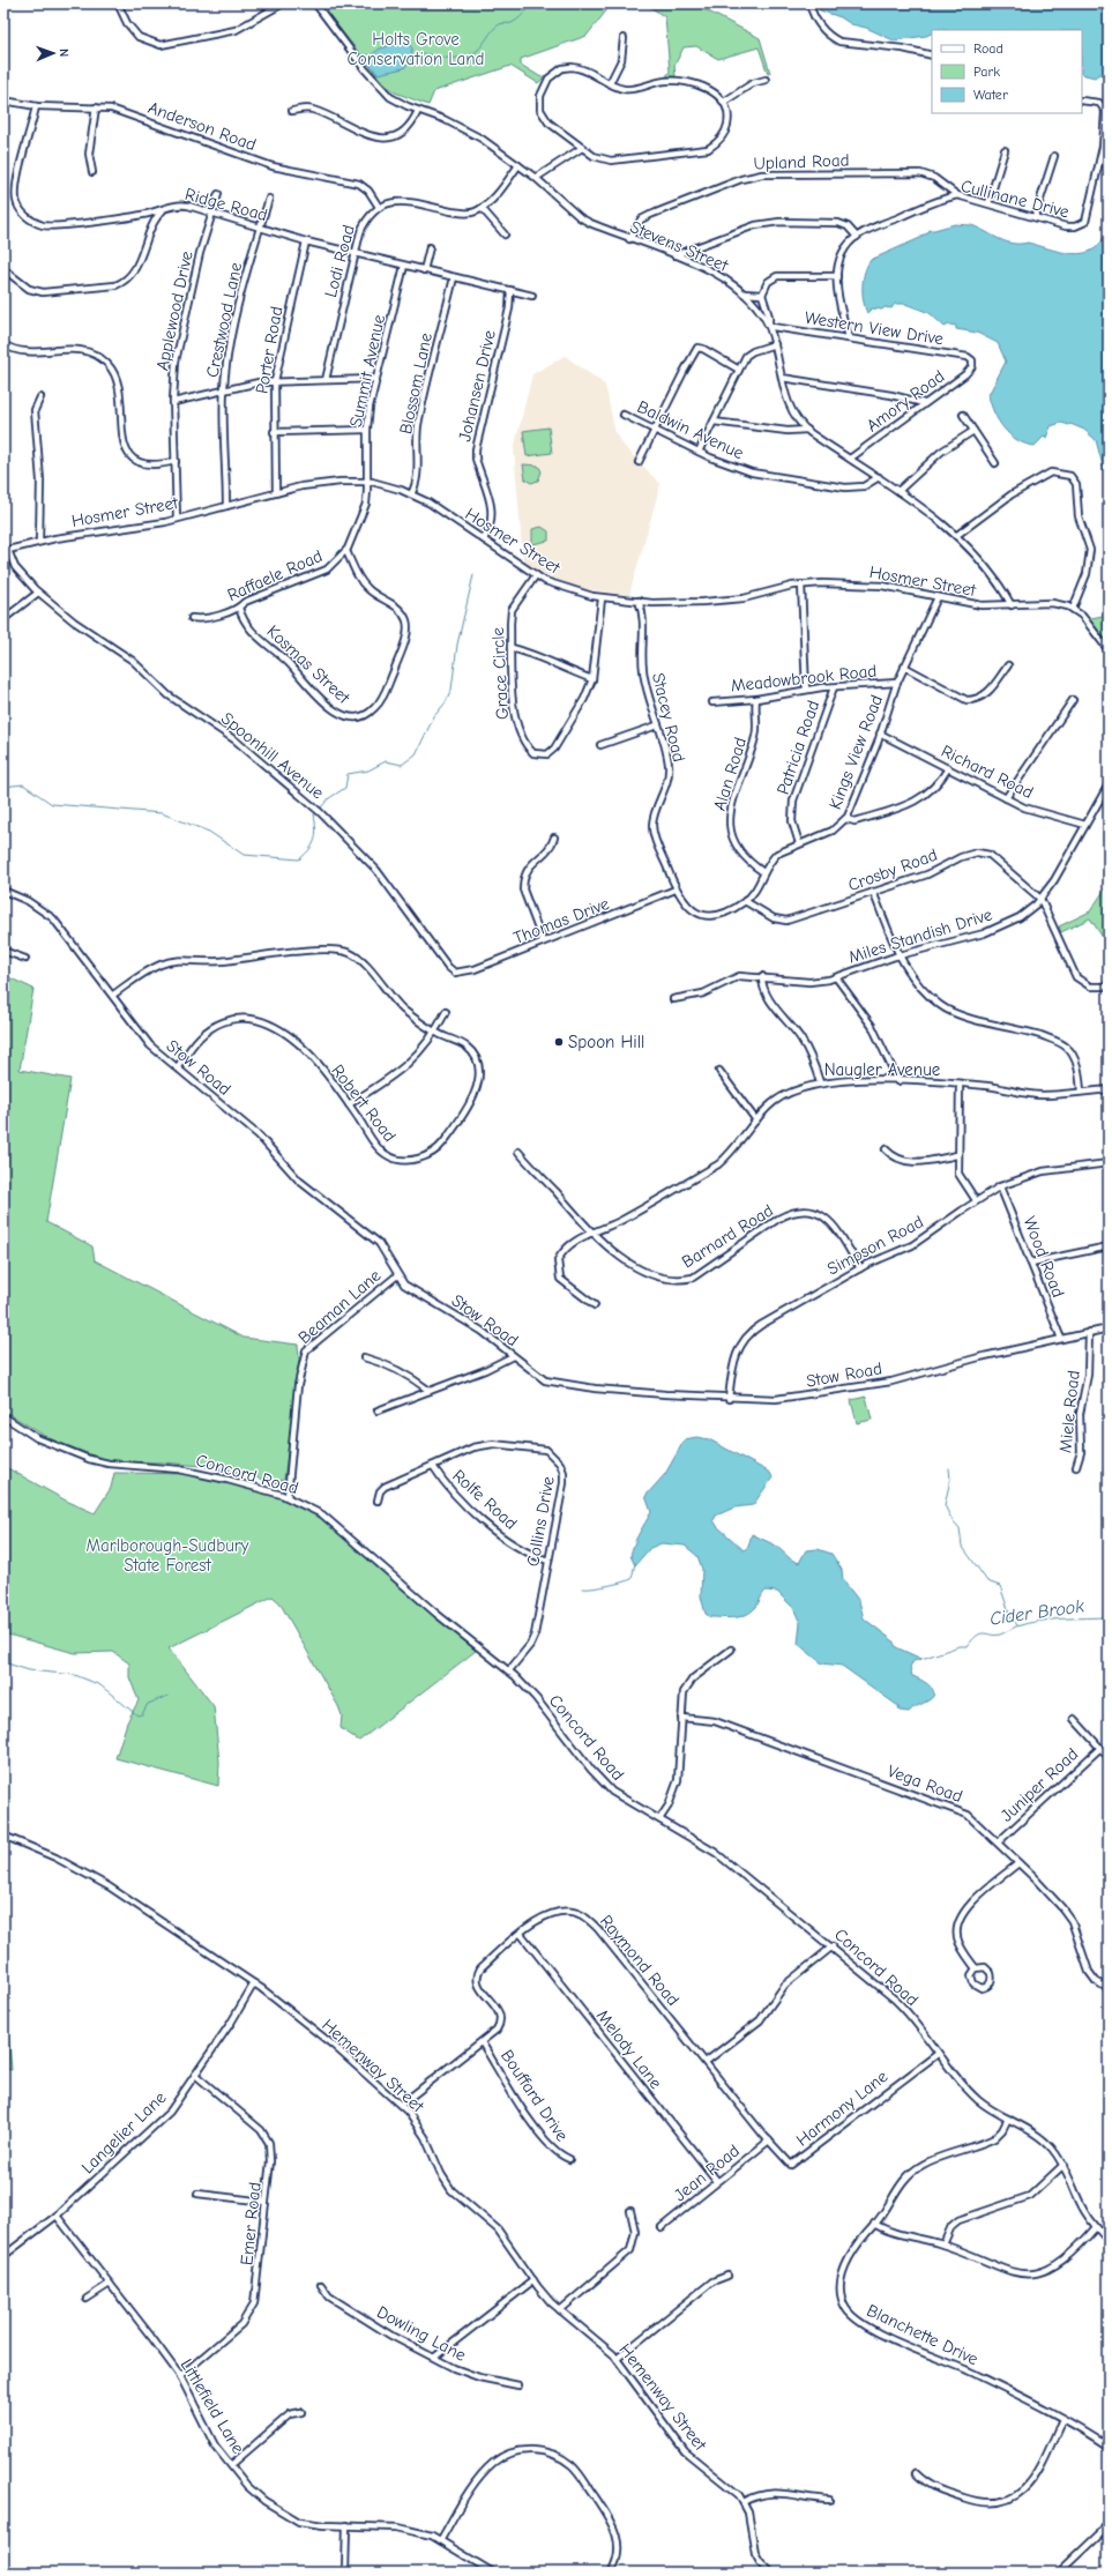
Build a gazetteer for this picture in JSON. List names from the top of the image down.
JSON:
{
  "streets": {
    "street": [
      "Anderson Road",
      "Upland Road",
      "Cullinane Drive",
      "Ridge Road",
      "Stevens Street",
      "Lodi Road",
      "Applewood Drive",
      "Crestwood Lane",
      "Western View Drive",
      "Porter Road",
      "Summit Avenue",
      "Blossom Lane",
      "Johansen Drive",
      "Amory Road",
      "Baldwin Avenue",
      "Hosmer Street",
      "Raffaele Road",
      "Kosmas Street",
      "Grace Circle",
      "Meadowbrook Road",
      "Stacey Road",
      "Patricia Road",
      "Kings View Road",
      "Spoonhill Avenue",
      "Richard Road",
      "Alan Road",
      "Crosby Road",
      "Thomas Drive",
      "Miles Standish Drive",
      "Stow Road",
      "Naugler Avenue",
      "Robert Road",
      "Barnard Road",
      "Simpson Road",
      "Wood Road",
      "Beaman Lane",
      "Miele Road",
      "Concord Road",
      "Rolfe Road",
      "Collins Drive",
      "Vega Road",
      "Juniper Road",
      "Raymond Road",
      "Melody Lane",
      "Hemenway Street",
      "Bouffard Drive",
      "Harmony Lane",
      "Langelier Lane",
      "Jean Road",
      "Emer Road",
      "Dowling Lane",
      "Blanchette Drive",
      "Littlefield Lane"
    ]
  },
  "crossings": [
    ["Anderson Road", "Ridge Road"],
    ["Anderson Road", "Lodi Road"],
    ["Upland Road", "Cullinane Drive"],
    ["Upland Road", "Stevens Street"],
    ["Cullinane Drive", "Western View Drive"],
    ["Ridge Road", "Lodi Road"],
    ["Ridge Road", "Applewood Drive"],
    ["Ridge Road", "Crestwood Lane"],
    ["Ridge Road", "Porter Road"],
    ["Ridge Road", "Summit Avenue"],
    ["Ridge Road", "Blossom Lane"],
    ["Ridge Road", "Johansen Drive"],
    ["Stevens Street", "Western View Drive"],
    ["Stevens Street", "Amory Road"],
    ["Stevens Street", "Baldwin Avenue"],
    ["Stevens Street", "Hosmer Street"],
    ["Applewood Drive", "Hosmer Street"],
    ["Crestwood Lane", "Hosmer Street"],
    ["Western View Drive", "Amory Road"],
    ["Porter Road", "Hosmer Street"],
    ["Summit Avenue", "Hosmer Street"],
    ["Summit Avenue", "Raffaele Road"],
    ["Blossom Lane", "Hosmer Street"],
    ["Johansen Drive", "Hosmer Street"],
    ["Hosmer Street", "Raffaele Road"],
    ["Hosmer Street", "Grace Circle"],
    ["Hosmer Street", "Stacey Road"],
    ["Hosmer Street", "Kings View Road"],
    ["Hosmer Street", "Spoonhill Avenue"],
    ["Raffaele Road", "Kosmas Street"],
    ["Meadowbrook Road", "Patricia Road"],
    ["Meadowbrook Road", "Kings View Road"],
    ["Meadowbrook Road", "Alan Road"],
    ["Stacey Road", "Kings View Road"],
    ["Stacey Road", "Crosby Road"],
    ["Stacey Road", "Thomas Drive"],
    ["Patricia Road", "Kings View Road"],
    ["Kings View Road", "Richard Road"],
    ["Kings View Road", "Alan Road"],
    ["Kings View Road", "Crosby Road"],
    ["Spoonhill Avenue", "Thomas Drive"],
    ["Richard Road", "Miles Standish Drive"],
    ["Crosby Road", "Miles Standish Drive"],
    ["Stow Road", "Robert Road"],
    ["Stow Road", "Simpson Road"],
    ["Stow Road", "Wood Road"],
    ["Stow Road", "Beaman Lane"],
    ["Stow Road", "Miele Road"],
    ["Naugler Avenue", "Barnard Road"],
    ["Barnard Road", "Simpson Road"],
    ["Simpson Road", "Wood Road"],
    ["Beaman Lane", "Concord Road"],
    ["Concord Road", "Collins Drive"],
    ["Concord Road", "Harmony Lane"],
    ["Concord Road", "Blanchette Drive"],
    ["Rolfe Road", "Collins Drive"],
    ["Vega Road", "Juniper Road"],
    ["Raymond Road", "Melody Lane"],
    ["Raymond Road", "Hemenway Street"],
    ["Raymond Road", "Bouffard Drive"],
    ["Raymond Road", "Harmony Lane"],
    ["Raymond Road", "Jean Road"],
    ["Melody Lane", "Jean Road"],
    ["Hemenway Street", "Langelier Lane"],
    ["Harmony Lane", "Jean Road"],
    ["Langelier Lane", "Emer Road"],
    ["Langelier Lane", "Littlefield Lane"],
    ["Emer Road", "Littlefield Lane"]
  ],
  "water": ["Cider Brook"],
  "parks": ["Holts Grove Conservation Land", "Marlborough-Sudbury State Forest"],
  "places": ["Spoon Hill"],
  "legend": ["Road", "Park", "Water"],
  "north": "right"
}
